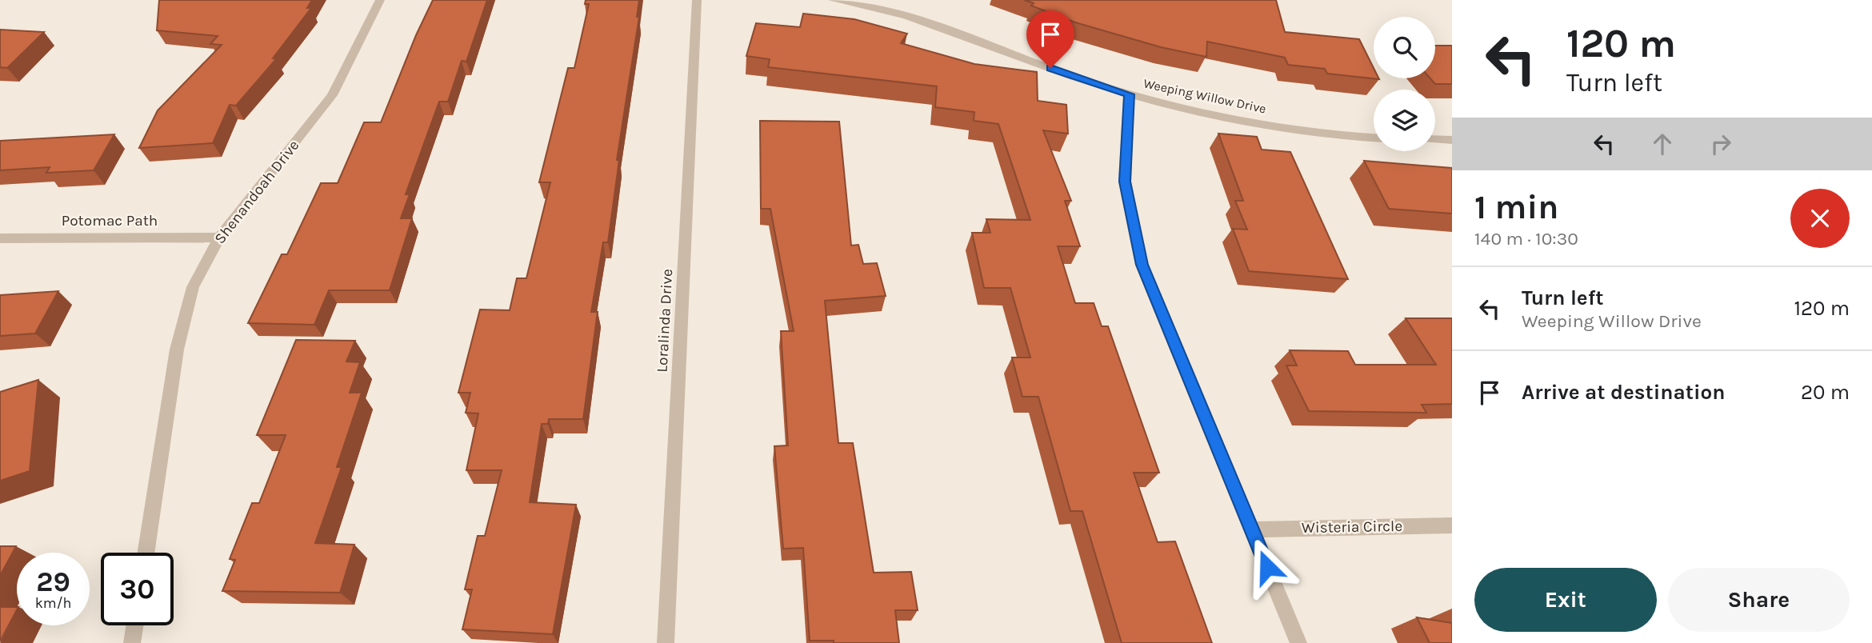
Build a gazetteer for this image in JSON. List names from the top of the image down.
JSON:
{
  "streets": {
    "street": [
      "Weeping Willow Drive",
      "Shenandoah Drive",
      "Potomac Path",
      "Loralinda Drive",
      "Wisteria Circle"
    ]
  },
  "crossings": [
    ["Shenandoah Drive", "Potomac Path"]
  ],
  "page": {
    "turn": ["120 m", "Turn left"],
    "heading": ["1 min", "140 m · 10:30"],
    "list": [
      {
        "name": "Turn left",
        "note": "Weeping Willow Drive",
        "value": "120 m"
      },
      {
        "name": "Arrive at destination",
        "value": "20 m"
      }
    ],
    "speed": "29 km/h",
    "limit": "30",
    "buttons": ["Exit", "Share"]
  }
}
